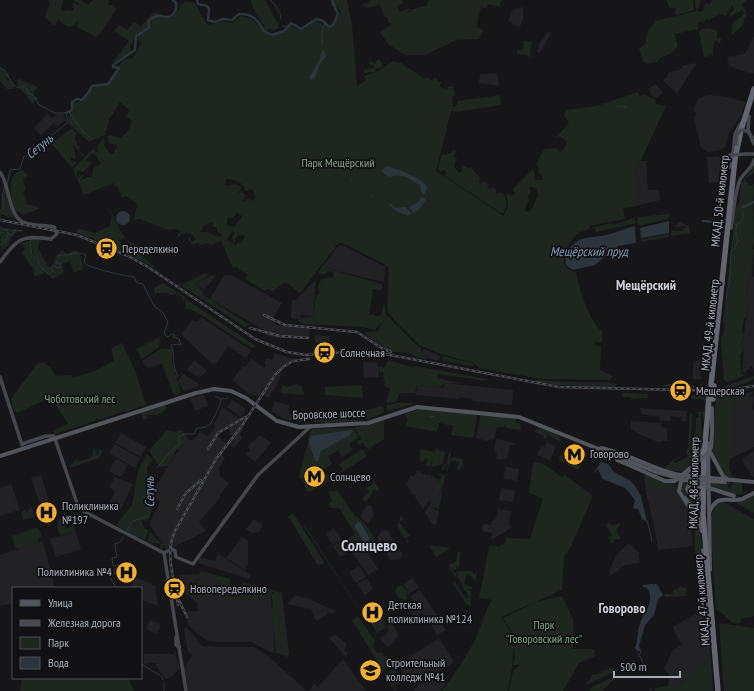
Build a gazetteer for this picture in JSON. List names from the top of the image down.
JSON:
{
  "streets": {
    "highway": [
      "МКАД, 50-й километр",
      "МКАД, 49-й километр",
      "МКАД, 48-й километр",
      "МКАД, 47-й километр"
    ],
    "main road": ["Боровское шоссе"]
  },
  "crossings": [
    ["МКАД, 50-й километр", "МКАД, 49-й километр"],
    ["МКАД, 49-й километр", "МКАД, 48-й километр"],
    ["МКАД, 48-й километр", "МКАД, 47-й километр"]
  ],
  "districts": ["Мещёрский", "Солнцево", "Говорово"],
  "water": ["Сетунь", "Мещёрский пруд"],
  "parks": ["Парк Мещёрский", "Чоботовский лес", "Парк \"Говоровский лес\""],
  "places": {
    "station": [
      "Переделкино",
      "Солнечная",
      "Мещерская",
      "Новопеределкино"
    ],
    "metro station": ["Говорово", "Солнцево"],
    "hospital": ["Поликлиника №197", "Поликлиника №4", "Детская поликлиника №124"],
    "school or university": ["Строительный колледж №41"]
  },
  "legend": [
    "Улица",
    "Железная дорога",
    "Парк",
    "Вода"
  ],
  "scale_bar": "500 m"
}
